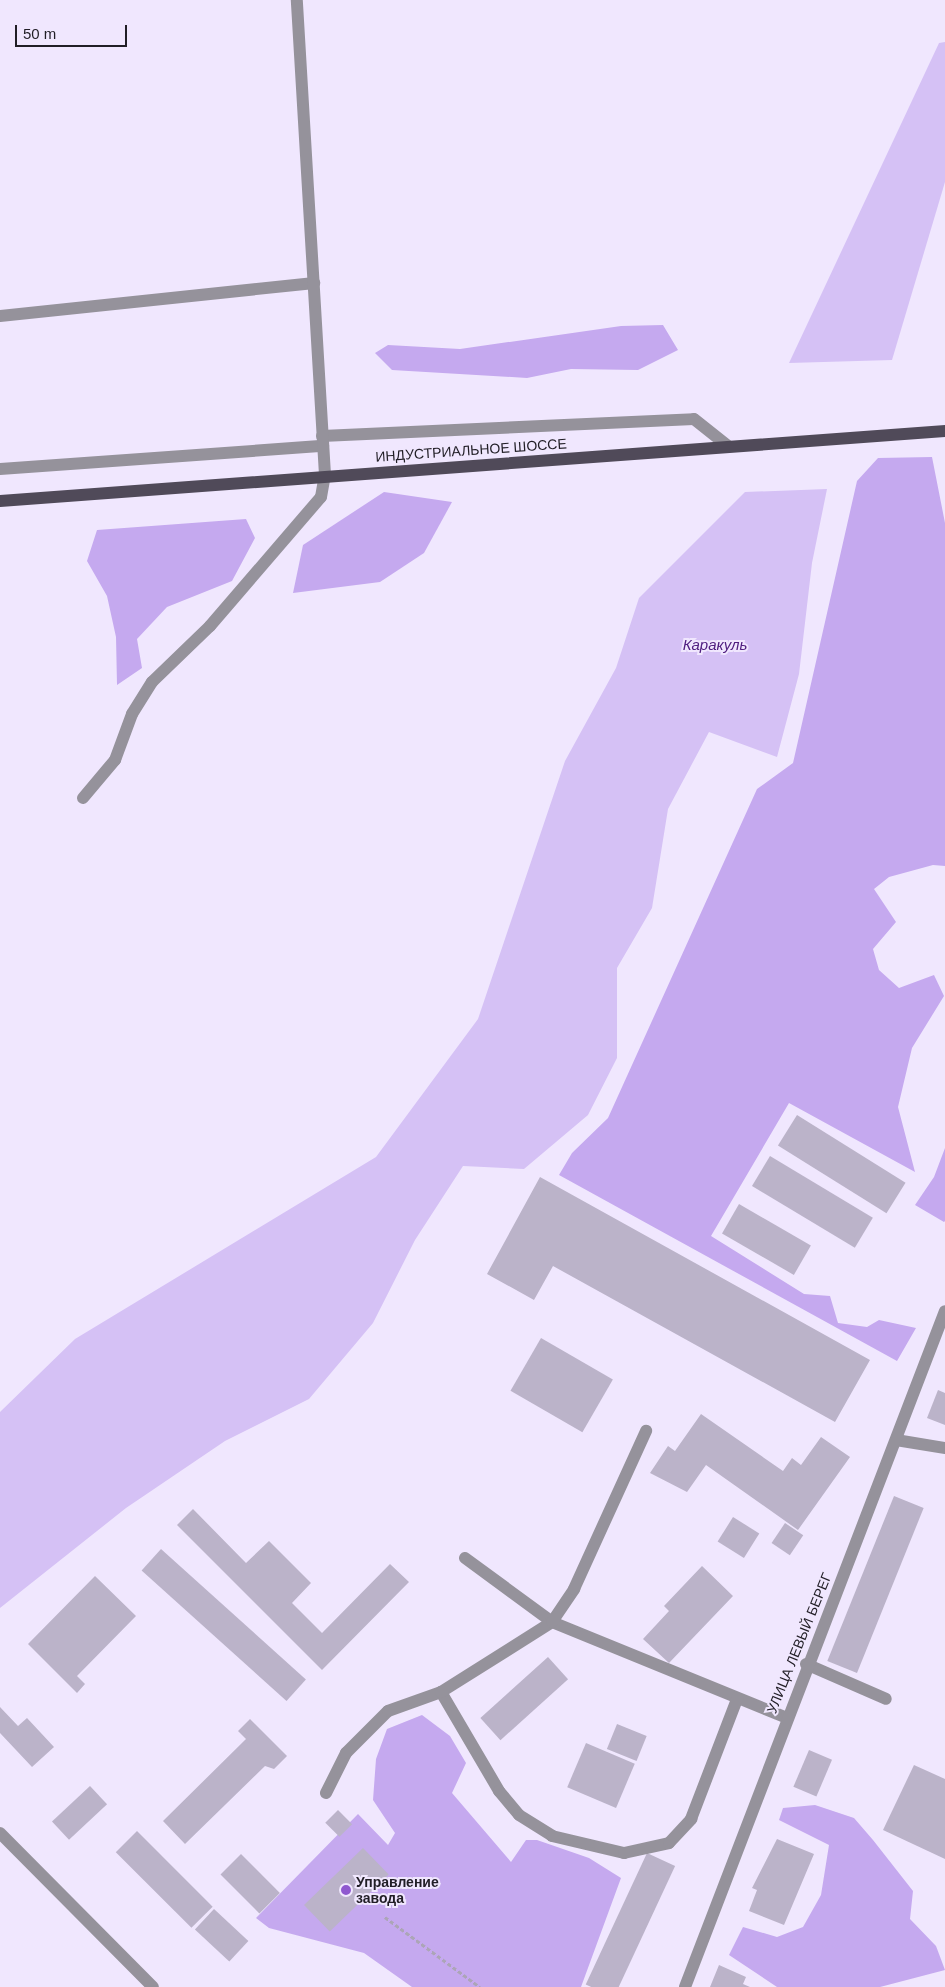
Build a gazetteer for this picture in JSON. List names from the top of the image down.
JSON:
{
  "streets": {
    "main road": ["ИНДУСТРИАЛЬНОЕ ШОССЕ"],
    "street": ["УЛИЦА ЛЕВЫЙ БЕРЕГ"]
  },
  "water": ["Каракуль"],
  "places": ["Управление завода"],
  "scale_bar": "50 m"
}
